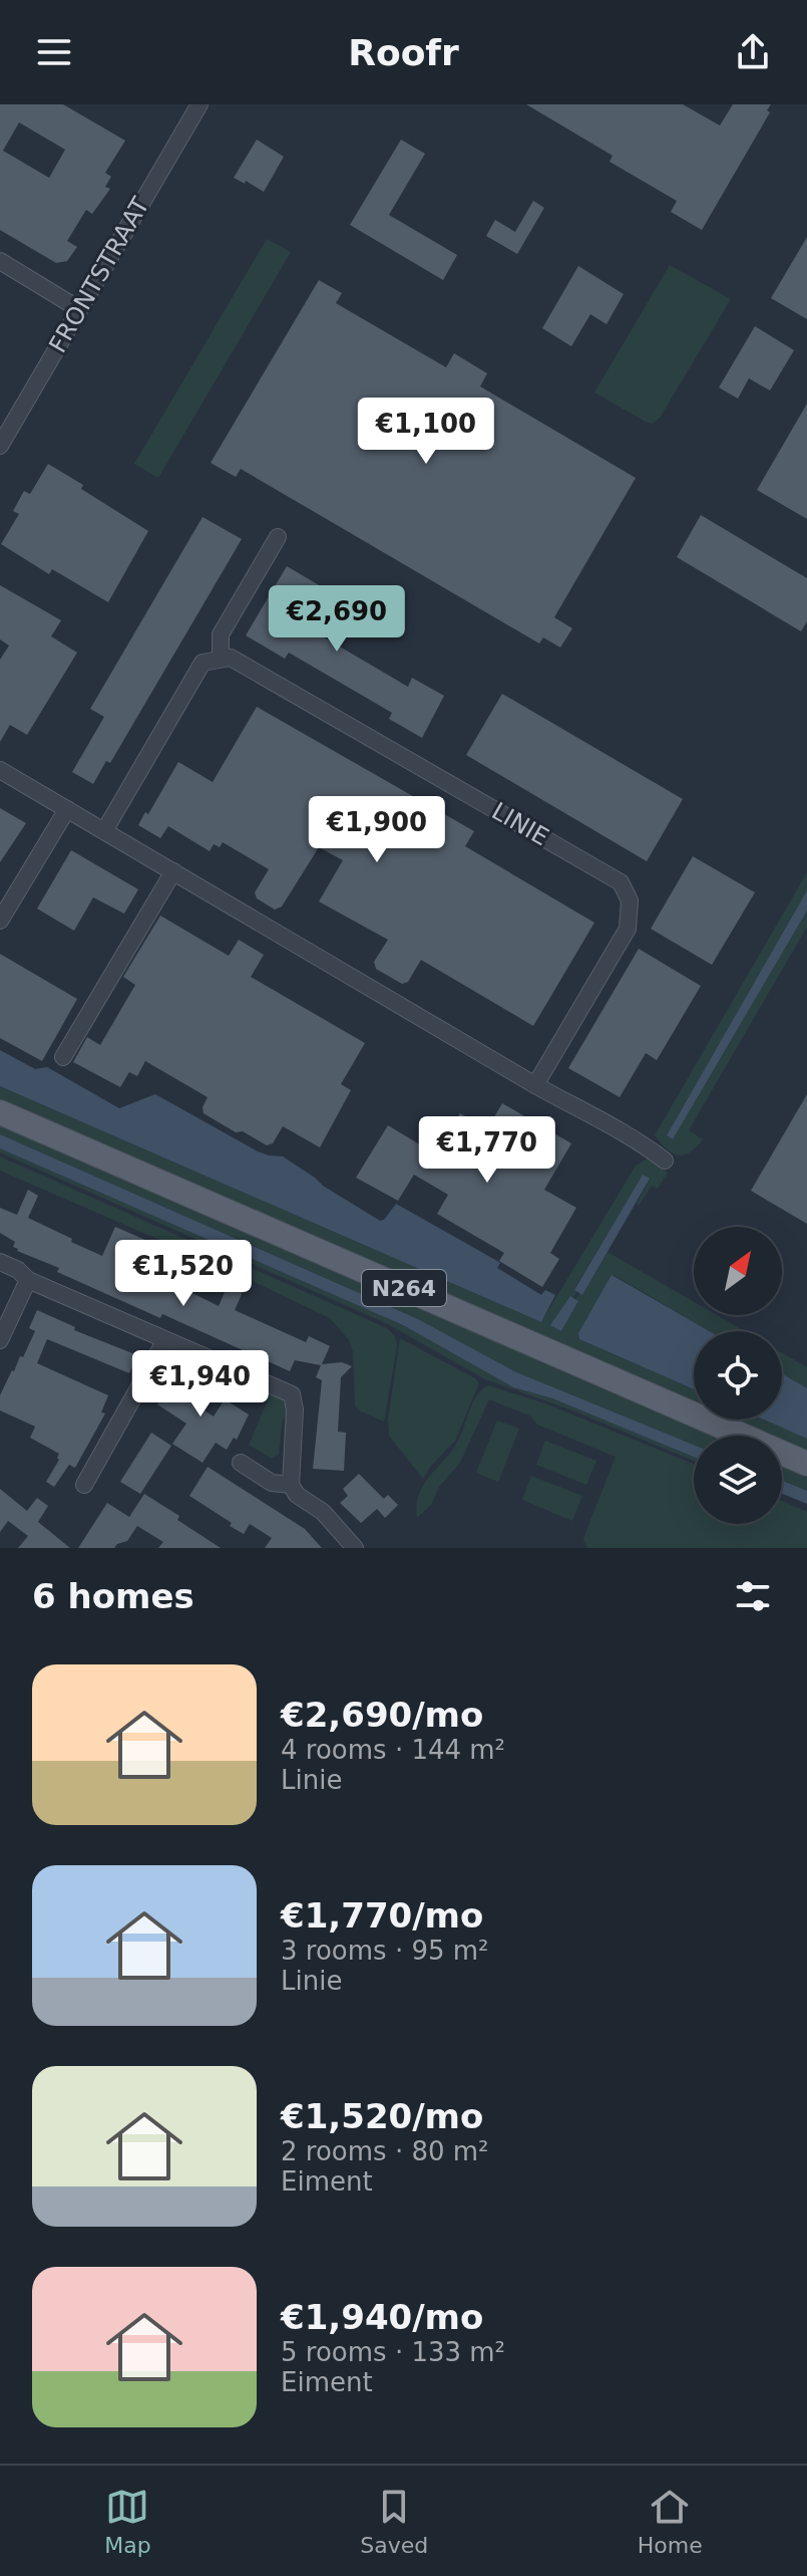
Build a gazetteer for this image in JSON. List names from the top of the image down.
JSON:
{
  "streets": {
    "main road": ["N264"],
    "street": ["FRONTSTRAAT", "LINIE"]
  },
  "north": "top right",
  "page": {
    "header": "Roofr",
    "price": [
      "€1,100",
      "€2,690",
      "€1,900",
      "€1,770",
      "€1,520",
      "€1,940"
    ],
    "heading": "6 homes",
    "list": [
      {
        "name": "€2,690/mo",
        "note": "4 rooms · 144 m² · Linie"
      },
      {
        "name": "€1,770/mo",
        "note": "3 rooms · 95 m² · Linie"
      },
      {
        "name": "€1,520/mo",
        "note": "2 rooms · 80 m² · Eiment"
      },
      {
        "name": "€1,940/mo",
        "note": "5 rooms · 133 m² · Eiment"
      }
    ],
    "tabs": ["Map", "Saved", "Home"]
  }
}
